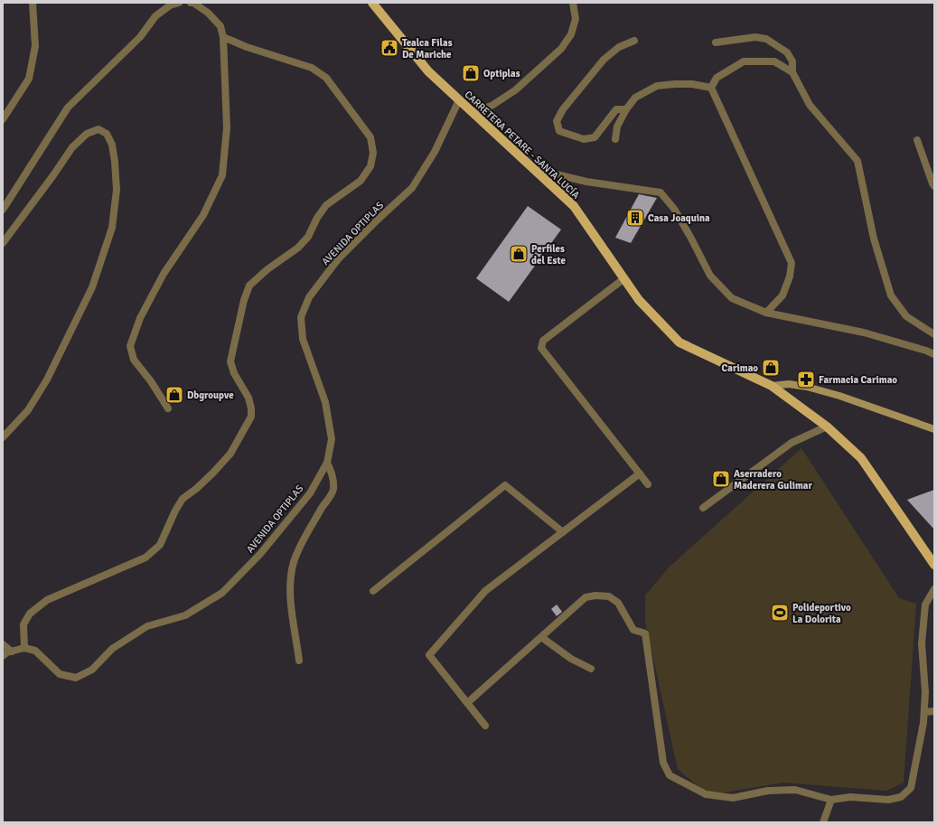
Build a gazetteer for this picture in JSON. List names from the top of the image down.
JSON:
{
  "streets": {
    "main road": ["CARRETERA PETARE - SANTA LUCÍA"],
    "street": ["AVENIDA OPTIPLAS"]
  },
  "crossings": [
    ["CARRETERA PETARE - SANTA LUCÍA", "AVENIDA OPTIPLAS"]
  ],
  "places": {
    "public building": ["Tealca Filas De Mariche"],
    "shop": [
      "Optiplas",
      "Perfiles del Este",
      "Carimao",
      "Dbgroupve",
      "Aserradero Maderera Gulimar"
    ],
    "building": ["Casa Joaquina"],
    "pharmacy": ["Farmacia Carimao"],
    "sports": ["Polideportivo La Dolorita"]
  }
}
